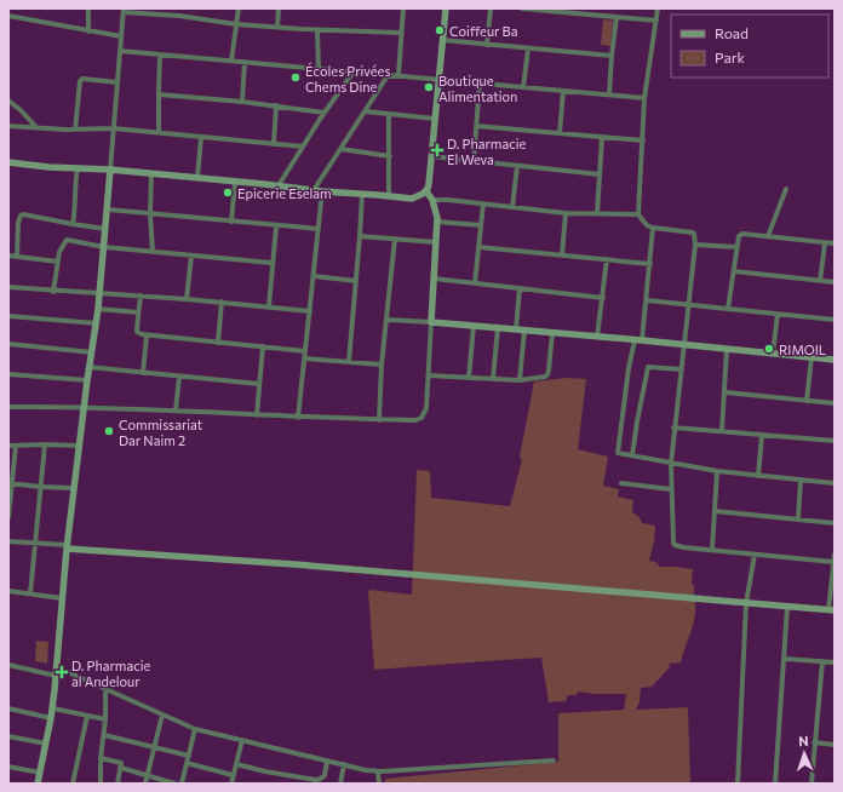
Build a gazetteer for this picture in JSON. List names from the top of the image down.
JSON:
{
  "places": {
    "other": [
      "Coiffeur Ba",
      "Écoles Privées Chems Dine",
      "Boutique Alimentation",
      "Epicerie Eselam",
      "RIMOIL",
      "Commissariat Dar Naim 2"
    ],
    "health": ["D. Pharmacie El Weva", "D. Pharmacie al Andelour"]
  },
  "legend": ["Road", "Park"],
  "north": "top"
}
